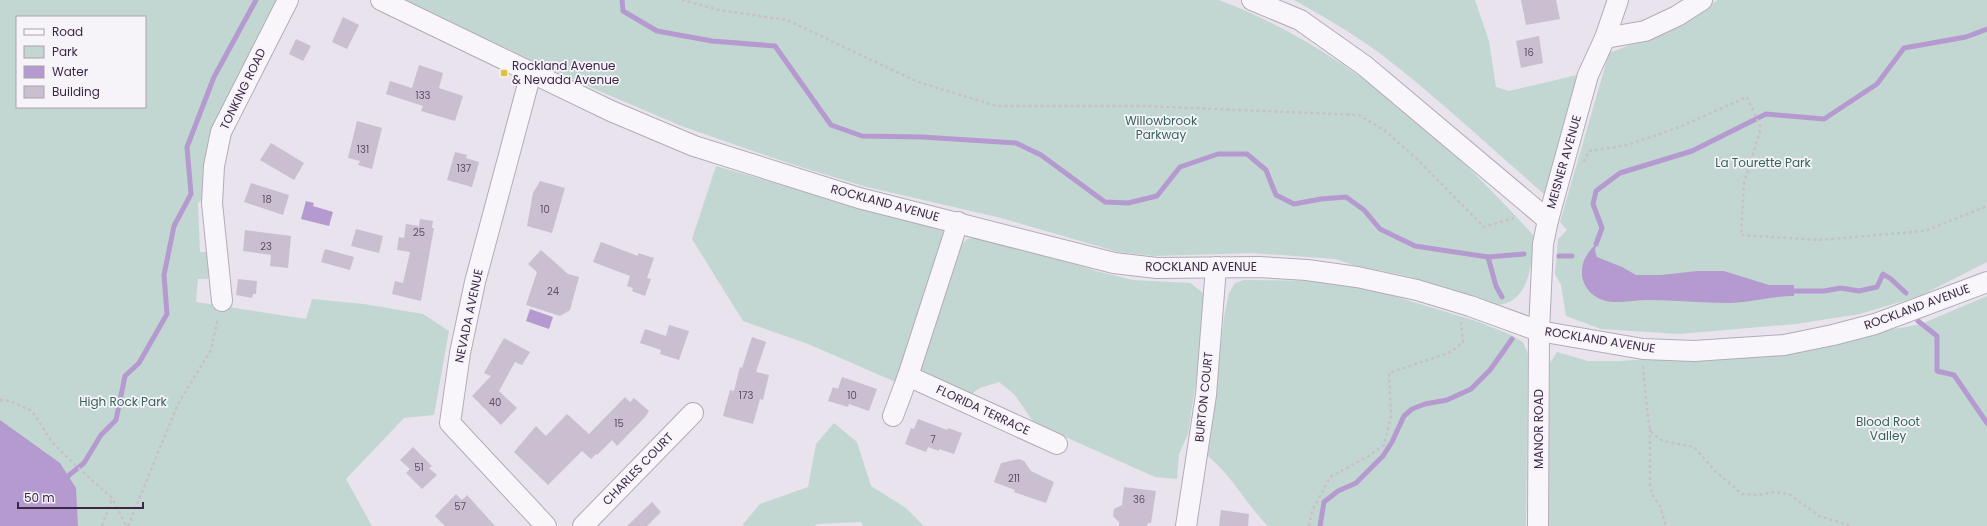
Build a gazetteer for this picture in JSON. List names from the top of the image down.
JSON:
{
  "streets": {
    "street": [
      "TONKING ROAD",
      "MEISNER AVENUE",
      "ROCKLAND AVENUE",
      "NEVADA AVENUE",
      "BURTON COURT",
      "FLORIDA TERRACE",
      "MANOR ROAD",
      "CHARLES COURT"
    ]
  },
  "crossings": [
    ["MEISNER AVENUE", "ROCKLAND AVENUE"],
    ["MEISNER AVENUE", "MANOR ROAD"],
    ["ROCKLAND AVENUE", "NEVADA AVENUE"],
    ["ROCKLAND AVENUE", "BURTON COURT"],
    ["ROCKLAND AVENUE", "MANOR ROAD"]
  ],
  "parks": [
    "Willowbrook Parkway",
    "La Tourette Park",
    "High Rock Park",
    "Blood Root Valley"
  ],
  "places": {
    "transit": ["Rockland Avenue & Nevada Avenue"]
  },
  "house_numbers": [
    "16",
    "133",
    "131",
    "137",
    "18",
    "10",
    "25",
    "23",
    "24",
    "173",
    "10",
    "40",
    "15",
    "7",
    "51",
    "211",
    "36",
    "57"
  ],
  "legend": [
    "Road",
    "Park",
    "Water",
    "Building"
  ],
  "scale_bar": "50 m"
}
